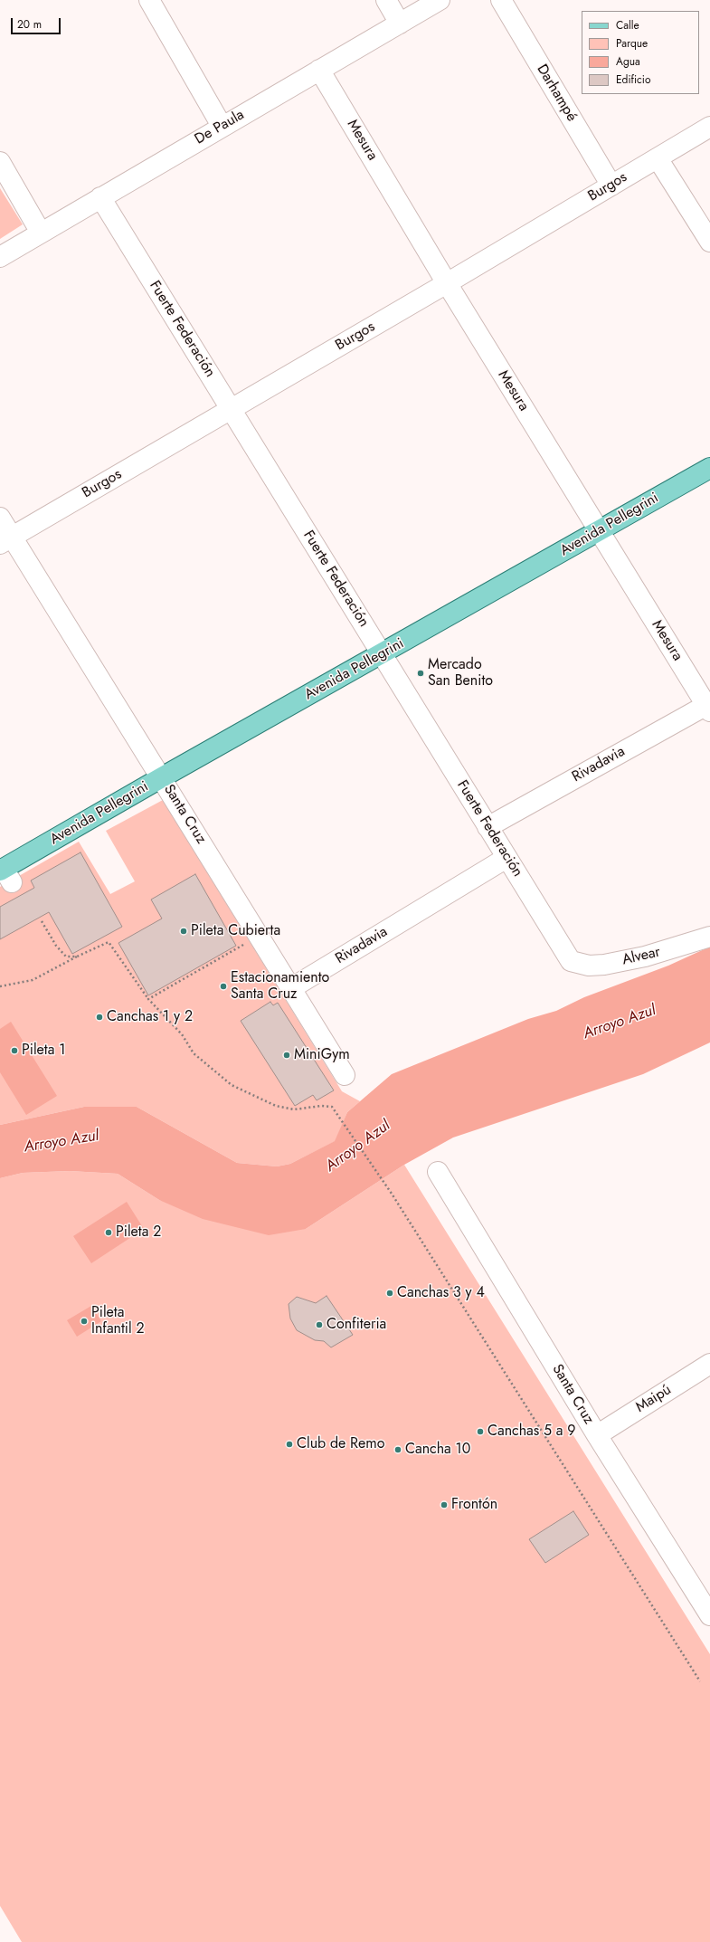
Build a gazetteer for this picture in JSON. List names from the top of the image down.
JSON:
{
  "streets": {
    "main road": ["Avenida Pellegrini"],
    "street": [
      "Darhampé",
      "De Paula",
      "Mesura",
      "Burgos",
      "Fuerte Federación",
      "Rivadavia",
      "Santa Cruz",
      "Alvear",
      "Maipú"
    ]
  },
  "crossings": [
    ["Darhampé", "Burgos"],
    ["De Paula", "Mesura"],
    ["De Paula", "Fuerte Federación"],
    ["Mesura", "Burgos"],
    ["Mesura", "Avenida Pellegrini"],
    ["Mesura", "Rivadavia"],
    ["Burgos", "Fuerte Federación"],
    ["Burgos", "Santa Cruz"],
    ["Fuerte Federación", "Avenida Pellegrini"],
    ["Fuerte Federación", "Rivadavia"],
    ["Fuerte Federación", "Alvear"],
    ["Avenida Pellegrini", "Santa Cruz"],
    ["Rivadavia", "Santa Cruz"],
    ["Santa Cruz", "Maipú"]
  ],
  "water": ["Arroyo Azul"],
  "places": [
    "Mercado San Benito",
    "Pileta Cubierta",
    "Estacionamiento Santa Cruz",
    "Canchas 1 y 2",
    "Pileta 1",
    "MiniGym",
    "Pileta 2",
    "Canchas 3 y 4",
    "Pileta Infantil 2",
    "Confiteria",
    "Canchas 5 a 9",
    "Club de Remo",
    "Cancha 10",
    "Frontón"
  ],
  "legend": [
    "Calle",
    "Parque",
    "Agua",
    "Edificio"
  ],
  "scale_bar": "20 m"
}
